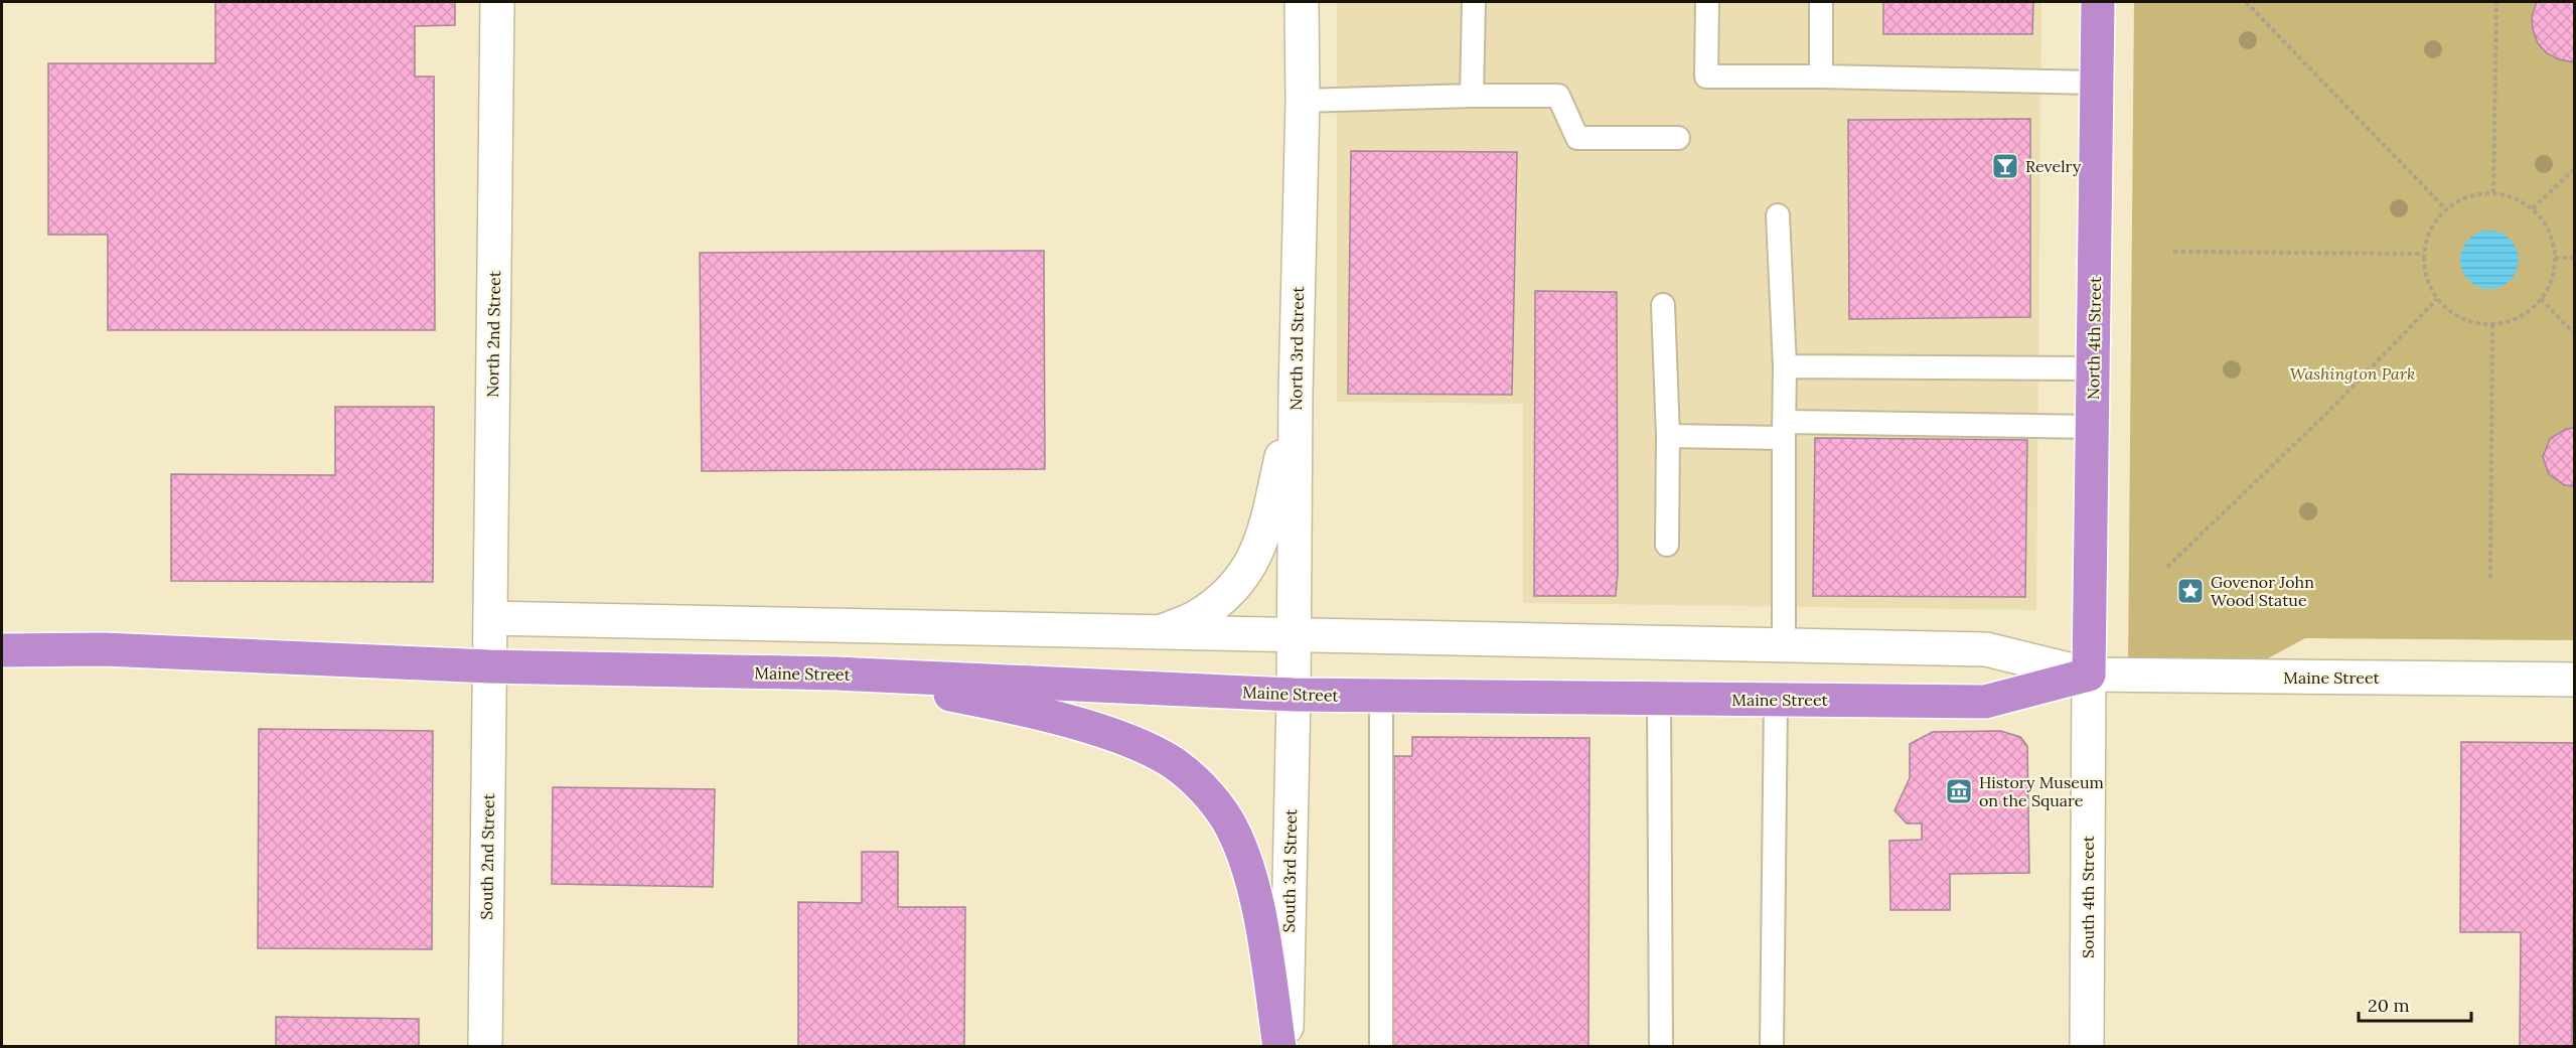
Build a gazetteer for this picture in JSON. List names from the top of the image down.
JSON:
{
  "streets": {
    "highway": ["North 4th Street", "Maine Street"],
    "street": [
      "North 2nd Street",
      "North 3rd Street",
      "South 2nd Street",
      "South 3rd Street",
      "South 4th Street"
    ]
  },
  "crossings": [
    ["North 2nd Street", "Maine Street"],
    ["North 2nd Street", "South 2nd Street"],
    ["North 4th Street", "Maine Street"],
    ["North 4th Street", "South 4th Street"],
    ["North 3rd Street", "Maine Street"],
    ["North 3rd Street", "South 3rd Street"],
    ["Maine Street", "South 2nd Street"],
    ["Maine Street", "South 3rd Street"],
    ["Maine Street", "South 4th Street"]
  ],
  "parks": ["Washington Park"],
  "places": {
    "bar": ["Revelry"],
    "place": ["Govenor John Wood Statue"],
    "museum": ["History Museum on the Square"]
  },
  "scale_bar": "20 m"
}
